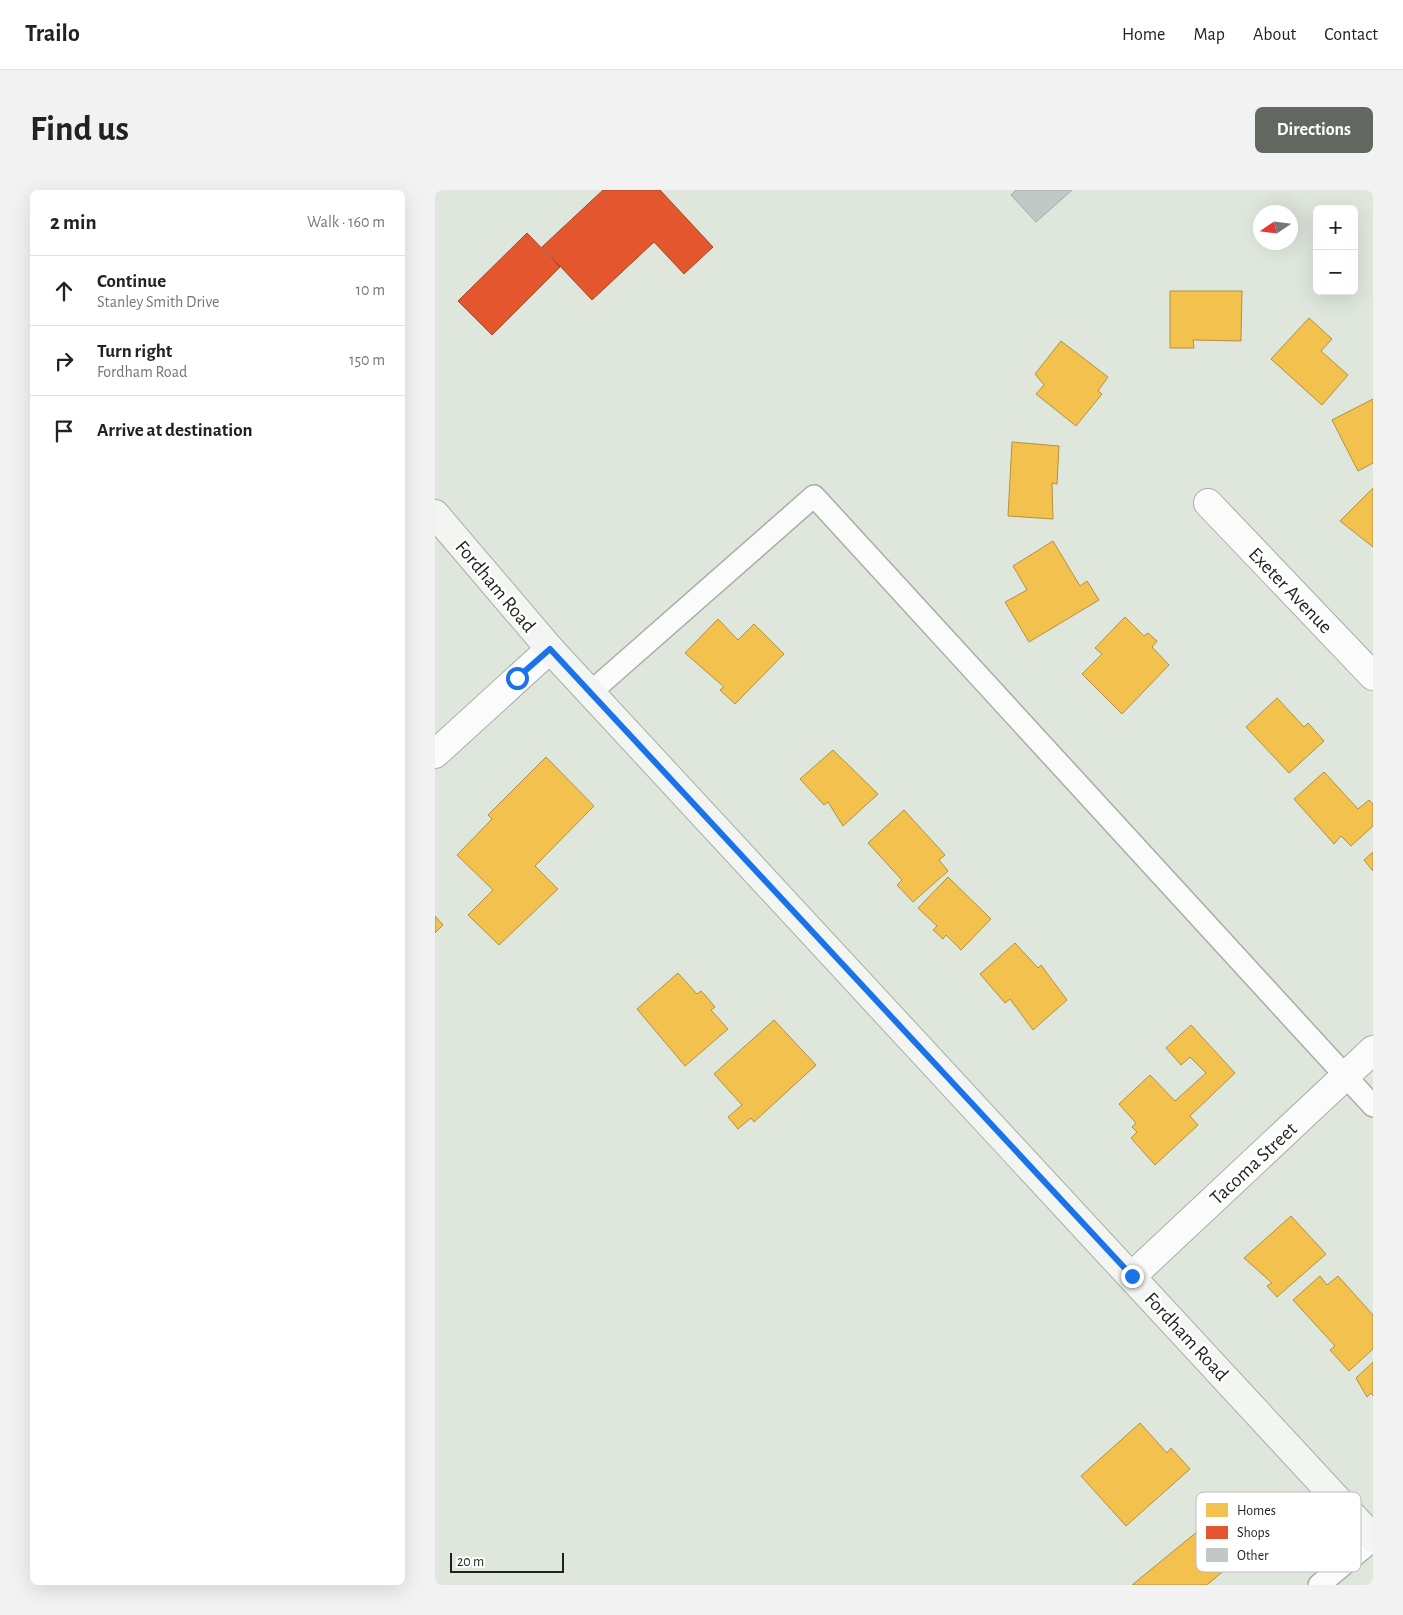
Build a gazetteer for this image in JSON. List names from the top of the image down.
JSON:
{
  "streets": {
    "street": ["Fordham Road", "Exeter Avenue", "Tacoma Street"]
  },
  "crossings": [
    ["Fordham Road", "Tacoma Street"]
  ],
  "legend": ["Homes", "Shops", "Other"],
  "scale_bar": "20 m",
  "north": "left",
  "page": {
    "header": "Trailo",
    "nav": [
      "Home",
      "Map",
      "About",
      "Contact"
    ],
    "buttons": "Directions",
    "title": "Find us",
    "heading": ["2 min", "Walk · 160 m"],
    "map_buttons": ["+", "−"],
    "list": [
      ["Continue", "Stanley Smith Drive", "10 m"],
      ["Turn right", "Fordham Road", "150 m"],
      "Arrive at destination"
    ],
    "scale": "20 m"
  }
}
